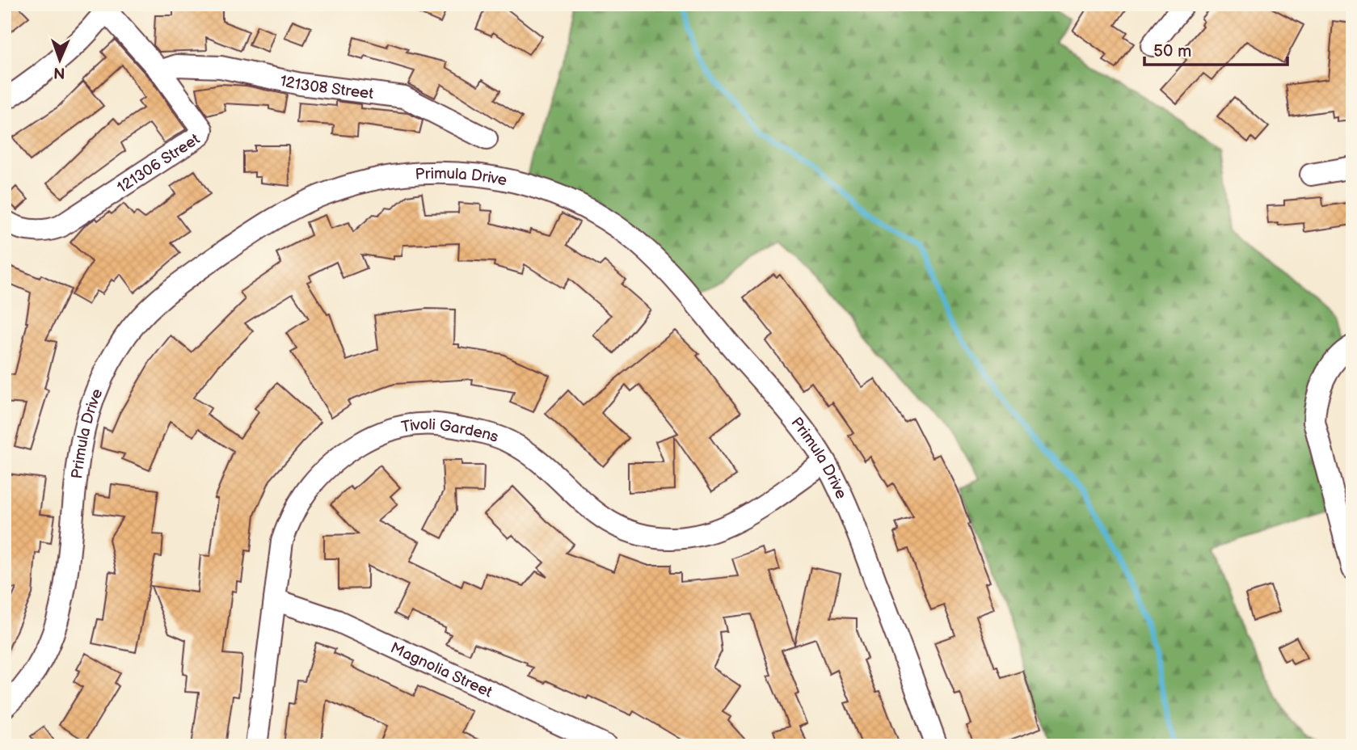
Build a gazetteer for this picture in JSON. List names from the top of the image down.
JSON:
{
  "streets": {
    "street": [
      "121308 Street",
      "121306 Street",
      "Primula Drive",
      "Tivoli Gardens",
      "Magnolia Street"
    ]
  },
  "crossings": [
    ["121308 Street", "121306 Street"],
    ["Primula Drive", "Tivoli Gardens"],
    ["Tivoli Gardens", "Magnolia Street"]
  ],
  "scale_bar": "50 m",
  "north": "bottom"
}
